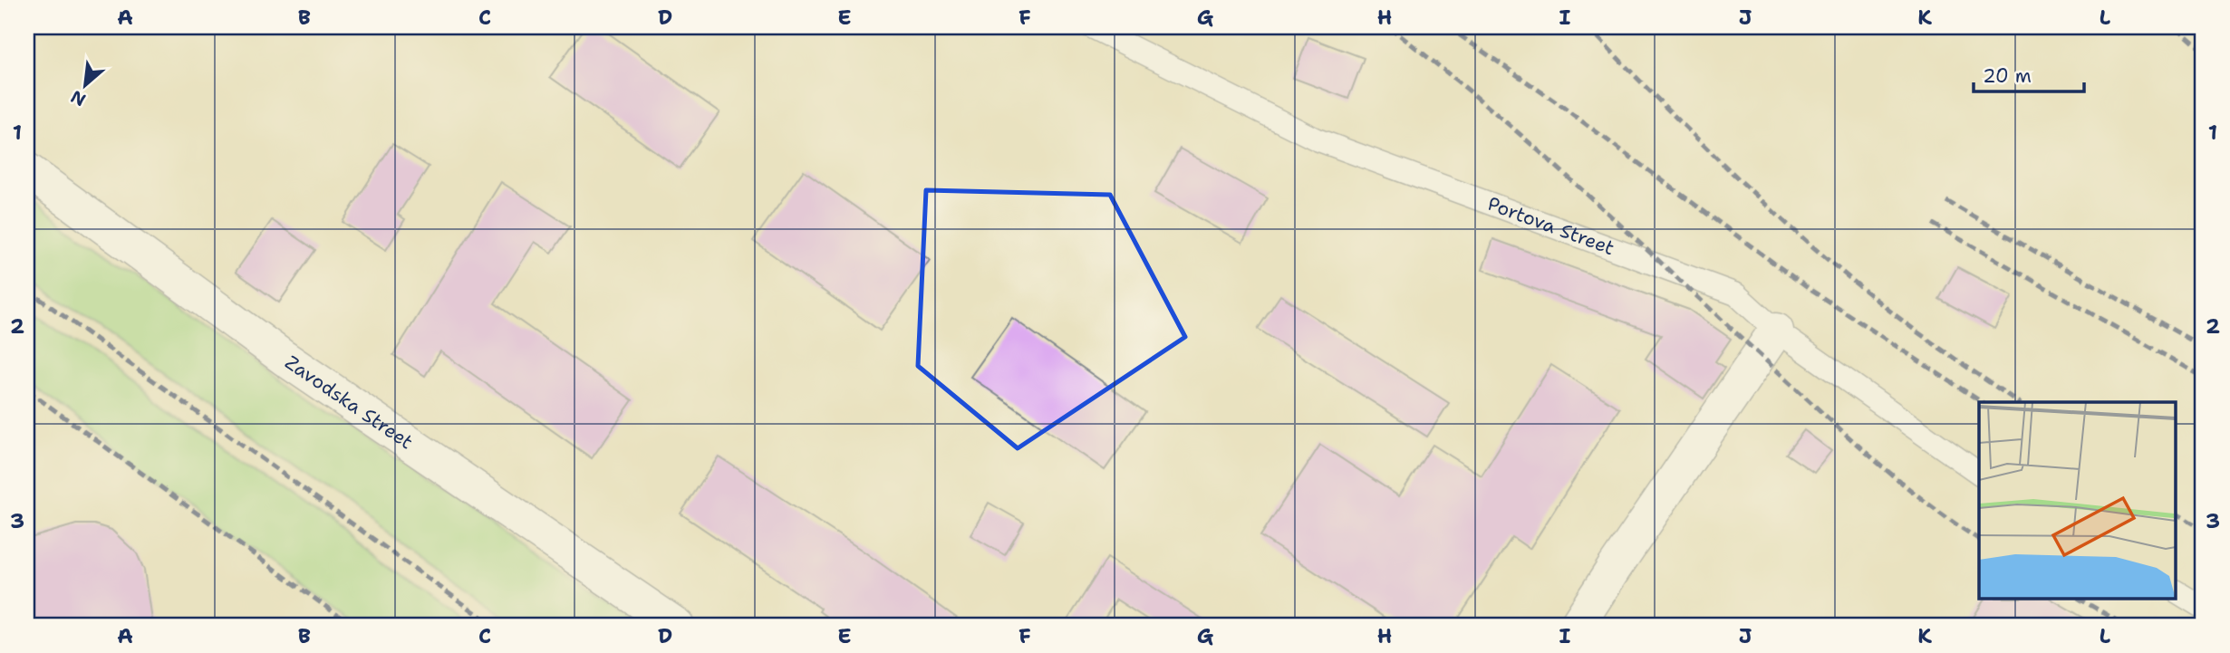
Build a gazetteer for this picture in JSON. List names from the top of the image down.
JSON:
{
  "streets": {
    "street": ["Zavodska Street"],
    "lane": ["Portova Street"]
  },
  "scale_bar": "20 m",
  "north": "bottom left",
  "grid": {
    "columns": [
      "A",
      "B",
      "C",
      "D",
      "E",
      "F",
      "G",
      "H",
      "I",
      "J",
      "K",
      "L"
    ],
    "rows": ["1", "2", "3"]
  }
}
